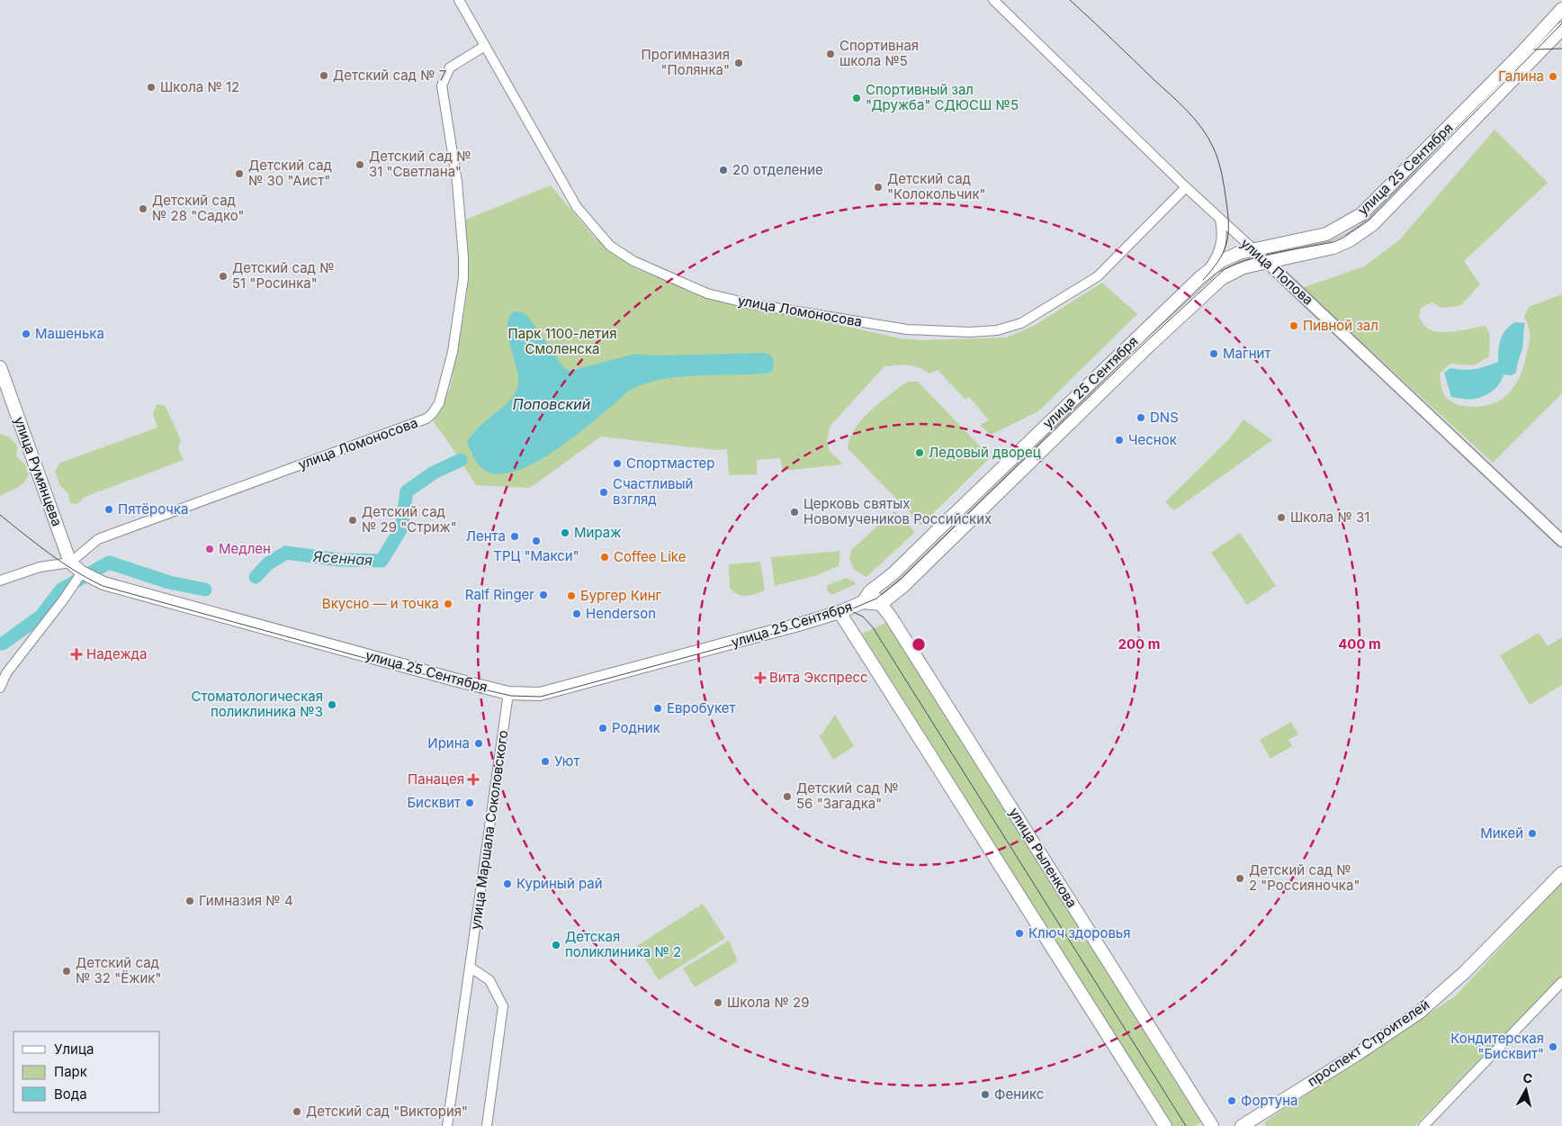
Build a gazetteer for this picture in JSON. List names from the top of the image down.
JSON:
{
  "streets": {
    "main road": [
      "улица 25 Сентября",
      "улица Румянцева",
      "улица Рыленкова",
      "проспект Строителей"
    ],
    "street": ["улица Попова", "улица Ломоносова", "улица Маршала Соколовского"]
  },
  "crossings": [
    ["улица 25 Сентября", "улица Попова"],
    ["улица 25 Сентября", "улица Румянцева"],
    ["улица 25 Сентября", "улица Маршала Соколовского"],
    ["улица 25 Сентября", "улица Рыленкова"],
    ["улица Попова", "улица Ломоносова"],
    ["улица Ломоносова", "улица Румянцева"]
  ],
  "water": ["Поповский", "Ясенная"],
  "parks": ["Парк 1100-летия Смоленска"],
  "places": {
    "other": [
      "Спортивная школа №5",
      "Прогимназия \"Полянка\"",
      "Детский сад № 7",
      "Галина",
      "Школа № 12",
      "Спортивный зал \"Дружба\" СДЮСШ №5",
      "Детский сад № 31 \"Светлана\"",
      "20 отделение",
      "Детский сад № 30 \"Аист\"",
      "Детский сад \"Колокольчик\"",
      "Детский сад № 28 \"Садко\"",
      "Детский сад № 51 \"Росинка\"",
      "Пивной зал",
      "Машенька",
      "Магнит",
      "DNS",
      "Чеснок",
      "Ледовый дворец",
      "Спортмастер",
      "Счастливый взгляд",
      "Пятёрочка",
      "Церковь святых Новомучеников Российских",
      "Школа № 31",
      "Детский сад № 29 \"Стриж\"",
      "Мираж",
      "Лента",
      "ТРЦ \"Макси\"",
      "Медлен",
      "Coffee Like",
      "Ralf Ringer",
      "Бургер Кинг",
      "Вкусно — и точка",
      "Henderson",
      "Стоматологическая поликлиника №3",
      "Евробукет",
      "Родник",
      "Ирина",
      "Уют",
      "Детский сад № 56 \"Загадка\"",
      "Бисквит",
      "Микей",
      "Детский сад № 2 \"Россияночка\"",
      "Куриный рай",
      "Гимназия № 4",
      "Ключ здоровья",
      "Детская поликлиника № 2",
      "Детский сад № 32 \"Ёжик\"",
      "Школа № 29",
      "Кондитерская \"Бисквит\"",
      "Феникс",
      "Фортуна",
      "Детский сад \"Виктория\""
    ],
    "health": ["Надежда", "Вита Экспресс", "Панацея"]
  },
  "legend": ["Улица", "Парк", "Вода"],
  "north": "top",
  "rings": ["200 m", "400 m"]
}
